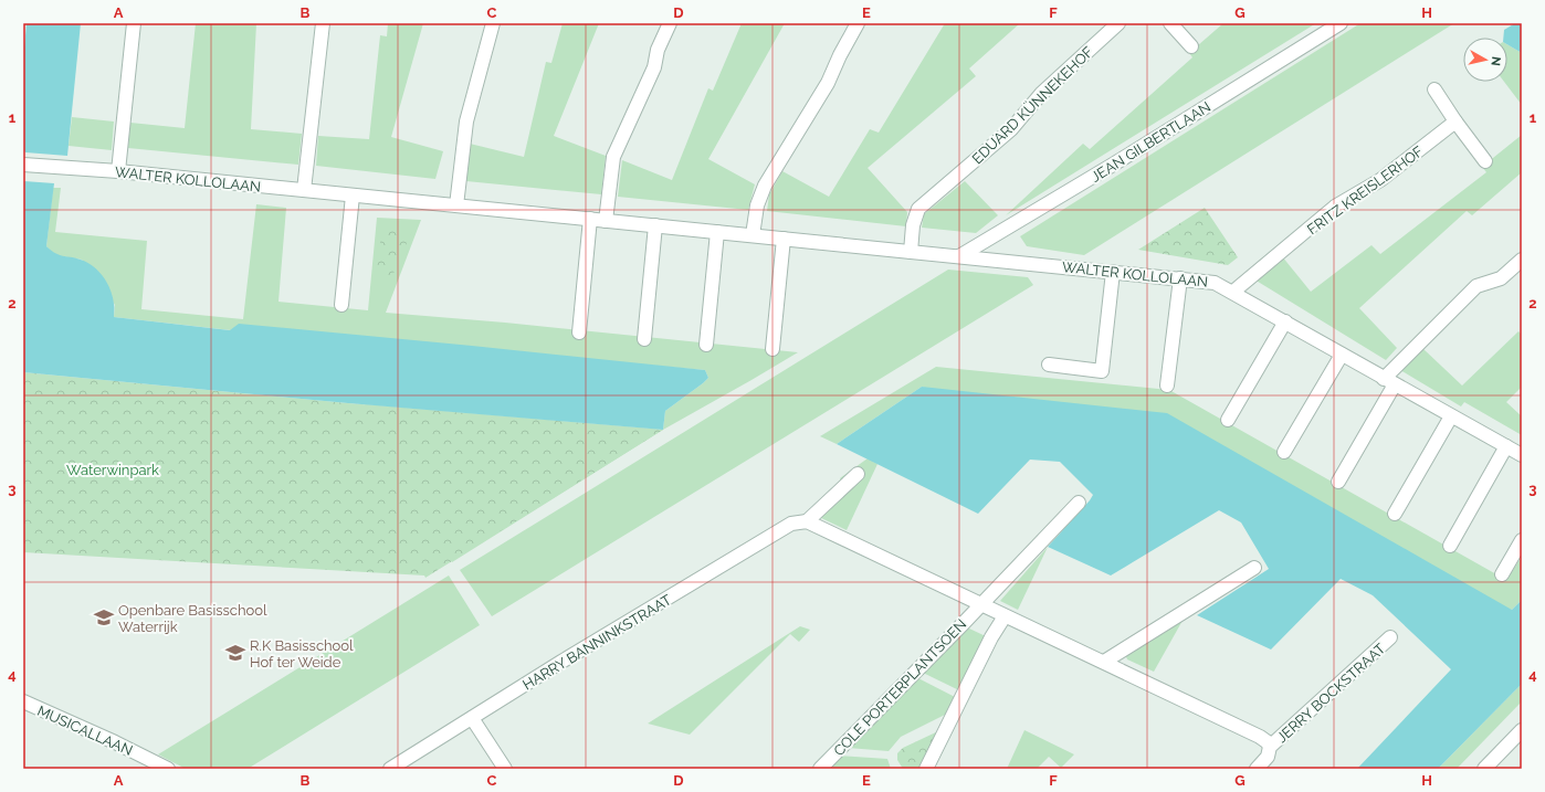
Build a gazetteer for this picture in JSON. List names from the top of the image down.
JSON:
{
  "streets": {
    "street": [
      "EDUARD KÜNNEKEHOF",
      "JEAN GILBERTLAAN",
      "WALTER KOLLOLAAN",
      "FRITZ KREISLERHOF",
      "HARRY BANNINKSTRAAT",
      "COLE PORTERPLANTSOEN",
      "JERRY BOCKSTRAAT",
      "MUSICALLAAN"
    ]
  },
  "crossings": [
    ["EDUARD KÜNNEKEHOF", "WALTER KOLLOLAAN"],
    ["JEAN GILBERTLAAN", "WALTER KOLLOLAAN"],
    ["WALTER KOLLOLAAN", "FRITZ KREISLERHOF"]
  ],
  "parks": ["Waterwinpark"],
  "places": {
    "school or university": ["Openbare Basisschool Waterrijk", "R.K Basisschool Hof ter Weide"]
  },
  "north": "right",
  "grid": {
    "columns": [
      "A",
      "B",
      "C",
      "D",
      "E",
      "F",
      "G",
      "H"
    ],
    "rows": [
      "1",
      "2",
      "3",
      "4"
    ]
  }
}
